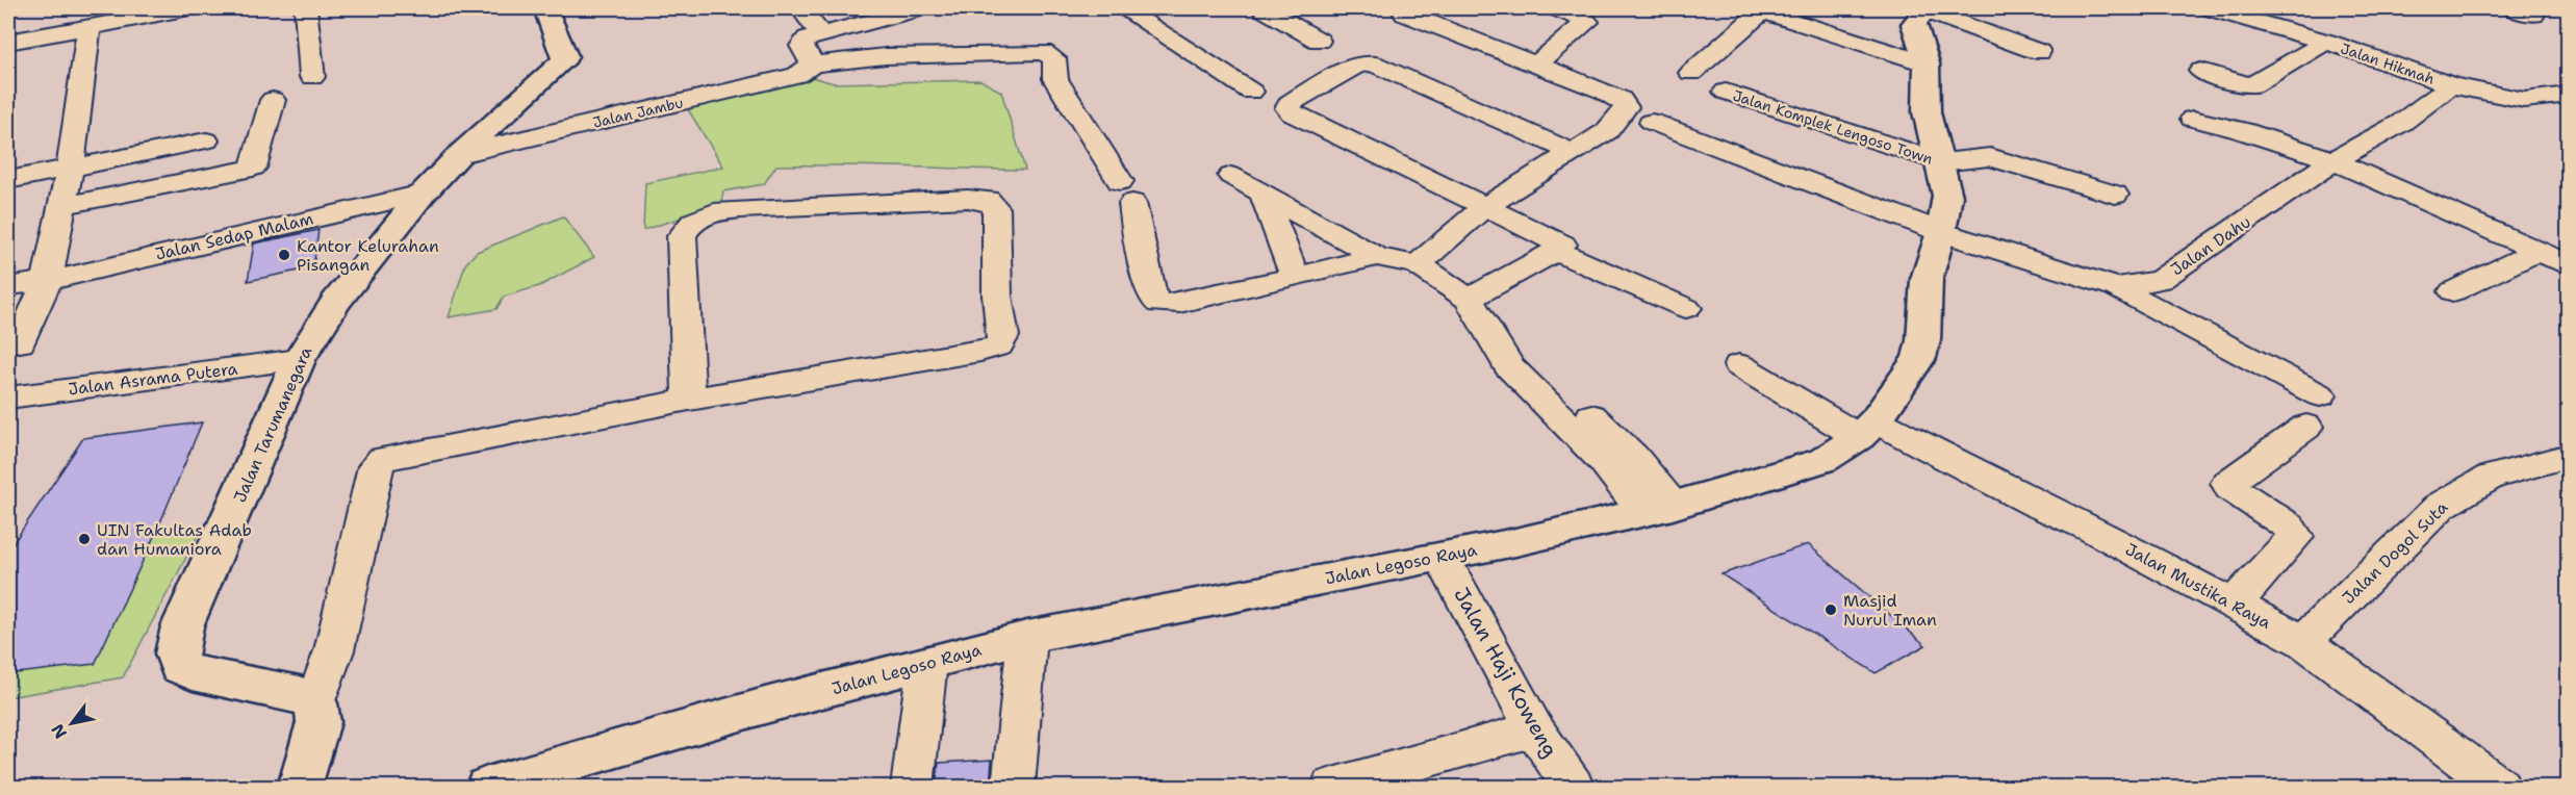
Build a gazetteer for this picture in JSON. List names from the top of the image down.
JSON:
{
  "streets": {
    "street": [
      "Jalan Hikmah",
      "Jalan Jambu",
      "Jalan Komplek Lengoso Town",
      "Jalan Sedap Malam",
      "Jalan Dahu",
      "Jalan Asrama Putera",
      "Jalan Tarumanegara",
      "Jalan Dogol Suta",
      "Jalan Legoso Raya",
      "Jalan Mustika Raya",
      "Jalan Haji Koweng"
    ]
  },
  "crossings": [
    ["Jalan Hikmah", "Jalan Dahu"],
    ["Jalan Jambu", "Jalan Tarumanegara"],
    ["Jalan Komplek Lengoso Town", "Jalan Legoso Raya"],
    ["Jalan Sedap Malam", "Jalan Tarumanegara"],
    ["Jalan Dahu", "Jalan Legoso Raya"],
    ["Jalan Asrama Putera", "Jalan Tarumanegara"],
    ["Jalan Dogol Suta", "Jalan Mustika Raya"],
    ["Jalan Legoso Raya", "Jalan Mustika Raya"],
    ["Jalan Legoso Raya", "Jalan Haji Koweng"]
  ],
  "places": ["Kantor Kelurahan Pisangan", "UIN Fakultas Adab dan Humaniora", "Masjid Nurul Iman"],
  "north": "bottom left"
}
